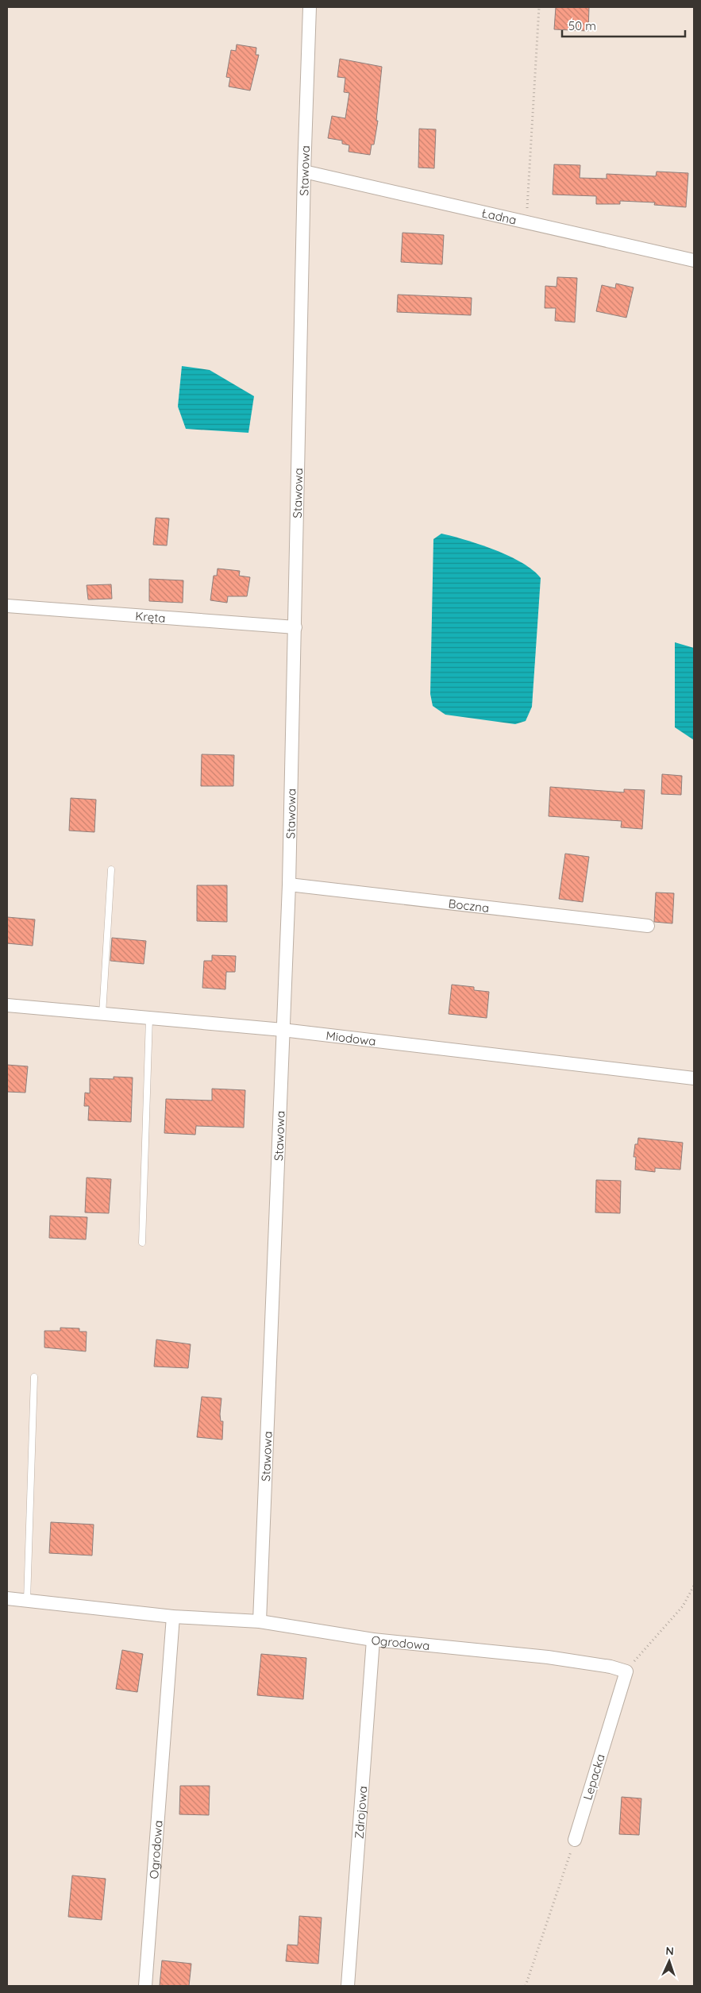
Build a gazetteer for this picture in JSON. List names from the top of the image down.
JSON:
{
  "streets": {
    "street": [
      "Stawowa",
      "Ładna",
      "Kręta",
      "Boczna",
      "Miodowa",
      "Ogrodowa",
      "Lepacka",
      "Zdrojowa"
    ]
  },
  "crossings": [
    ["Stawowa", "Ładna"],
    ["Stawowa", "Kręta"],
    ["Stawowa", "Boczna"],
    ["Stawowa", "Miodowa"],
    ["Stawowa", "Ogrodowa"],
    ["Ogrodowa", "Lepacka"],
    ["Ogrodowa", "Zdrojowa"]
  ],
  "scale_bar": "50 m",
  "north": "top"
}
